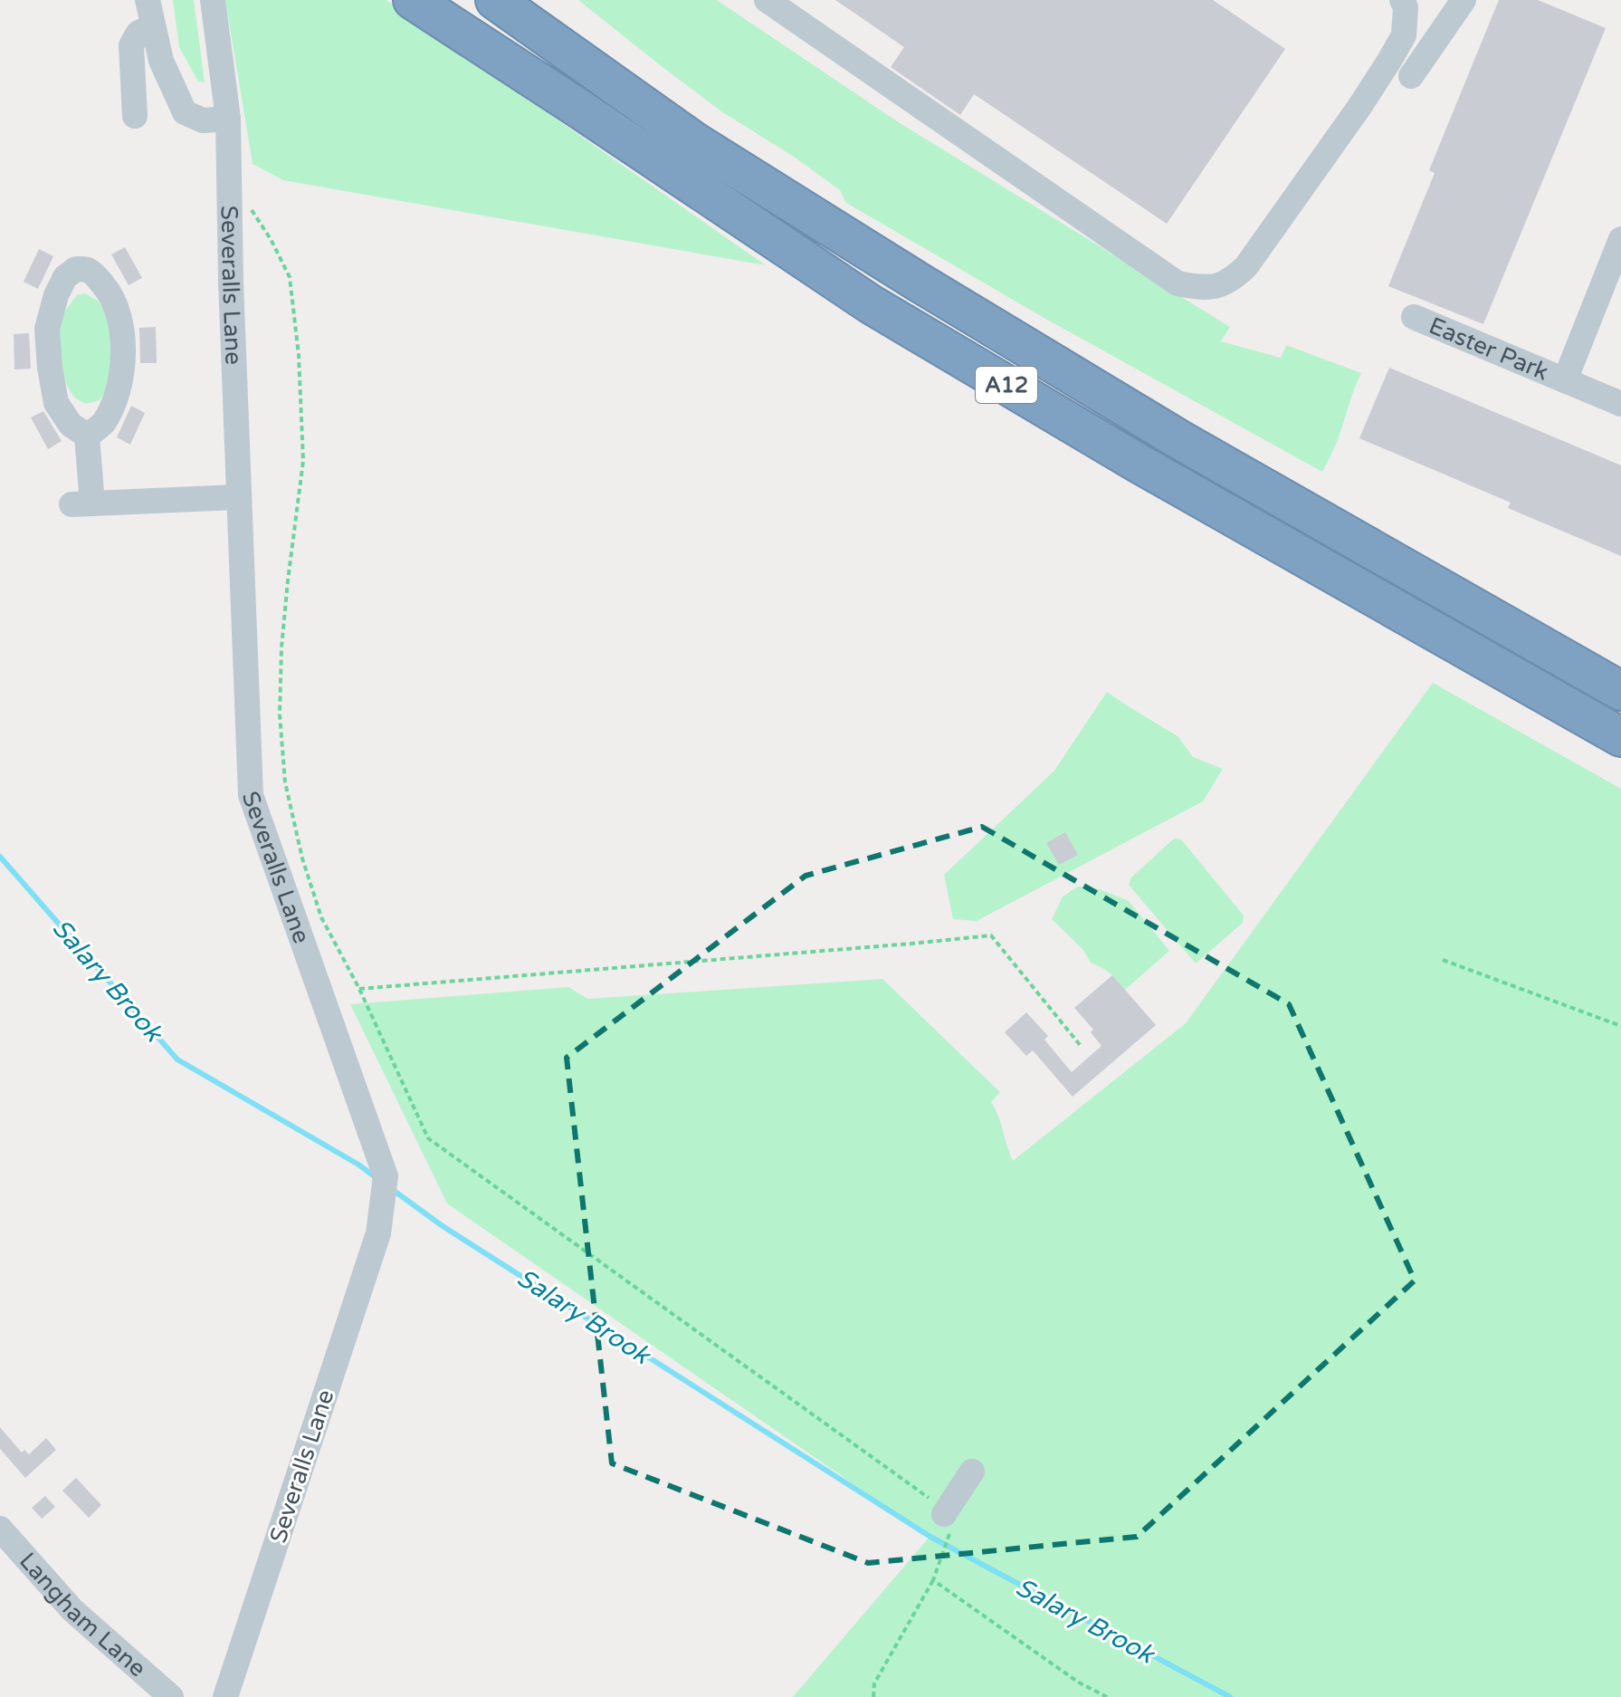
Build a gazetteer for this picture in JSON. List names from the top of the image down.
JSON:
{
  "streets": {
    "highway": ["A12"],
    "street": ["Severalls Lane", "Easter Park", "Langham Lane"]
  },
  "water": ["Salary Brook"]
}
